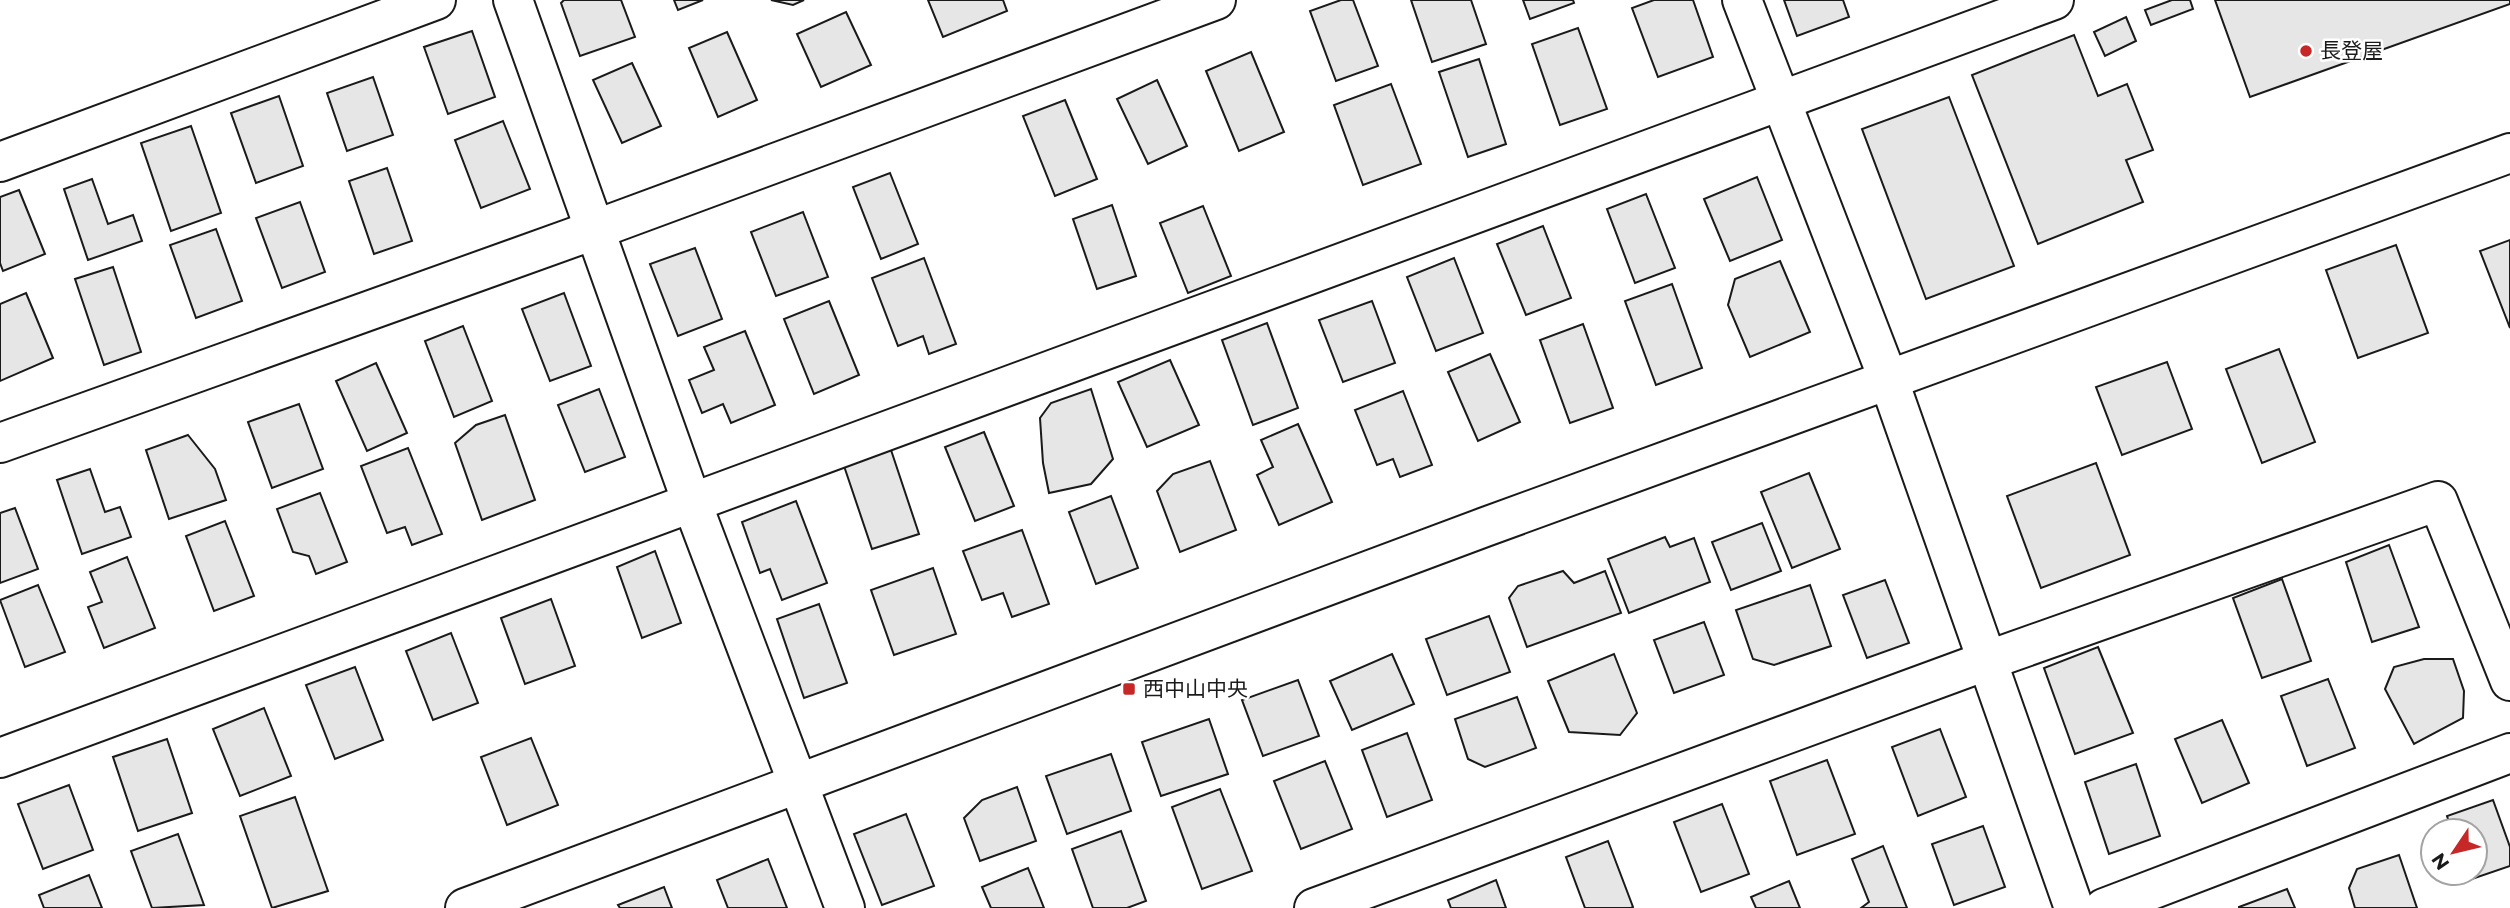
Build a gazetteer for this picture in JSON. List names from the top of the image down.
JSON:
{
  "places": {
    "other": ["長登屋"],
    "transit": ["西中山中央"]
  },
  "north": "bottom left"
}
